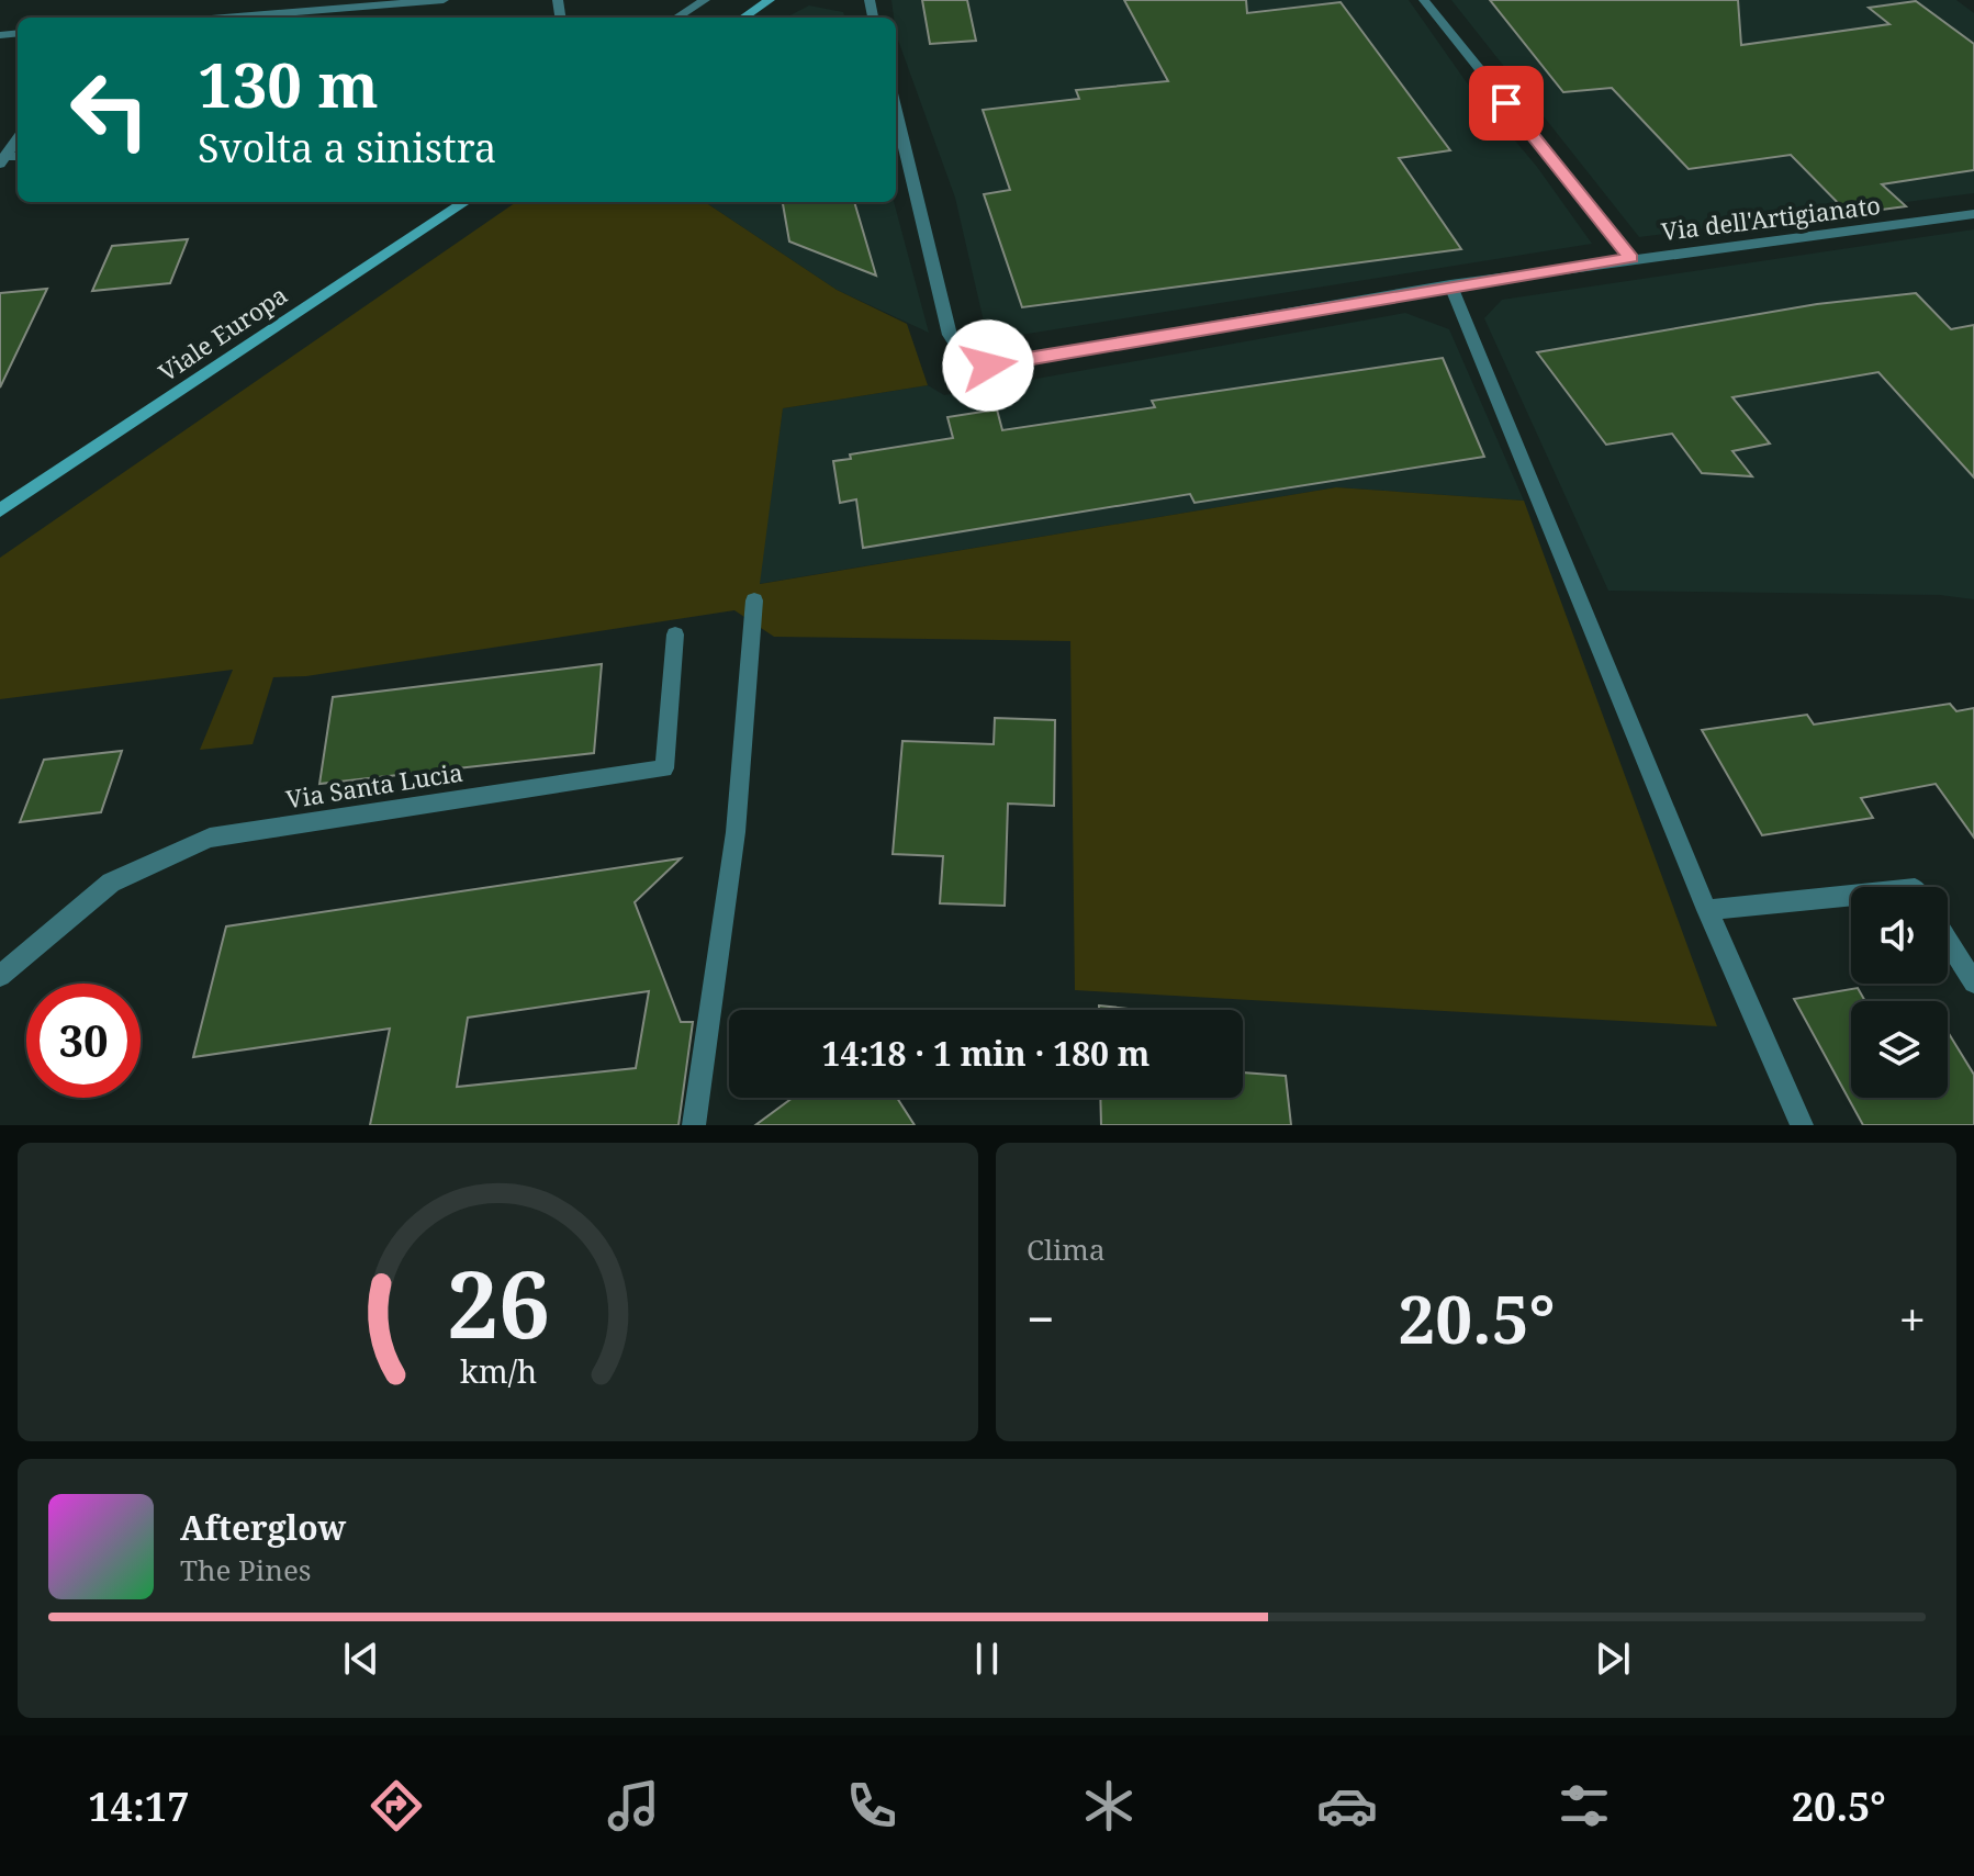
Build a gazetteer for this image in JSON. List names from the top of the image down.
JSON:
{
  "streets": {
    "main road": ["Viale Europa"],
    "street": ["Via dell'Artigianato", "Via Santa Lucia"]
  },
  "page": {
    "turn": ["130 m", "Svolta a sinistra"],
    "limit": "30",
    "trip": "14:18 · 1 min · 180 m",
    "tile": "Clima",
    "heat": ["−", "20.5°", "+"],
    "song": ["Afterglow", "The Pines"],
    "tabs": ["14:17", "20.5°"],
    "gauge": ["26", "km/h"]
  }
}
